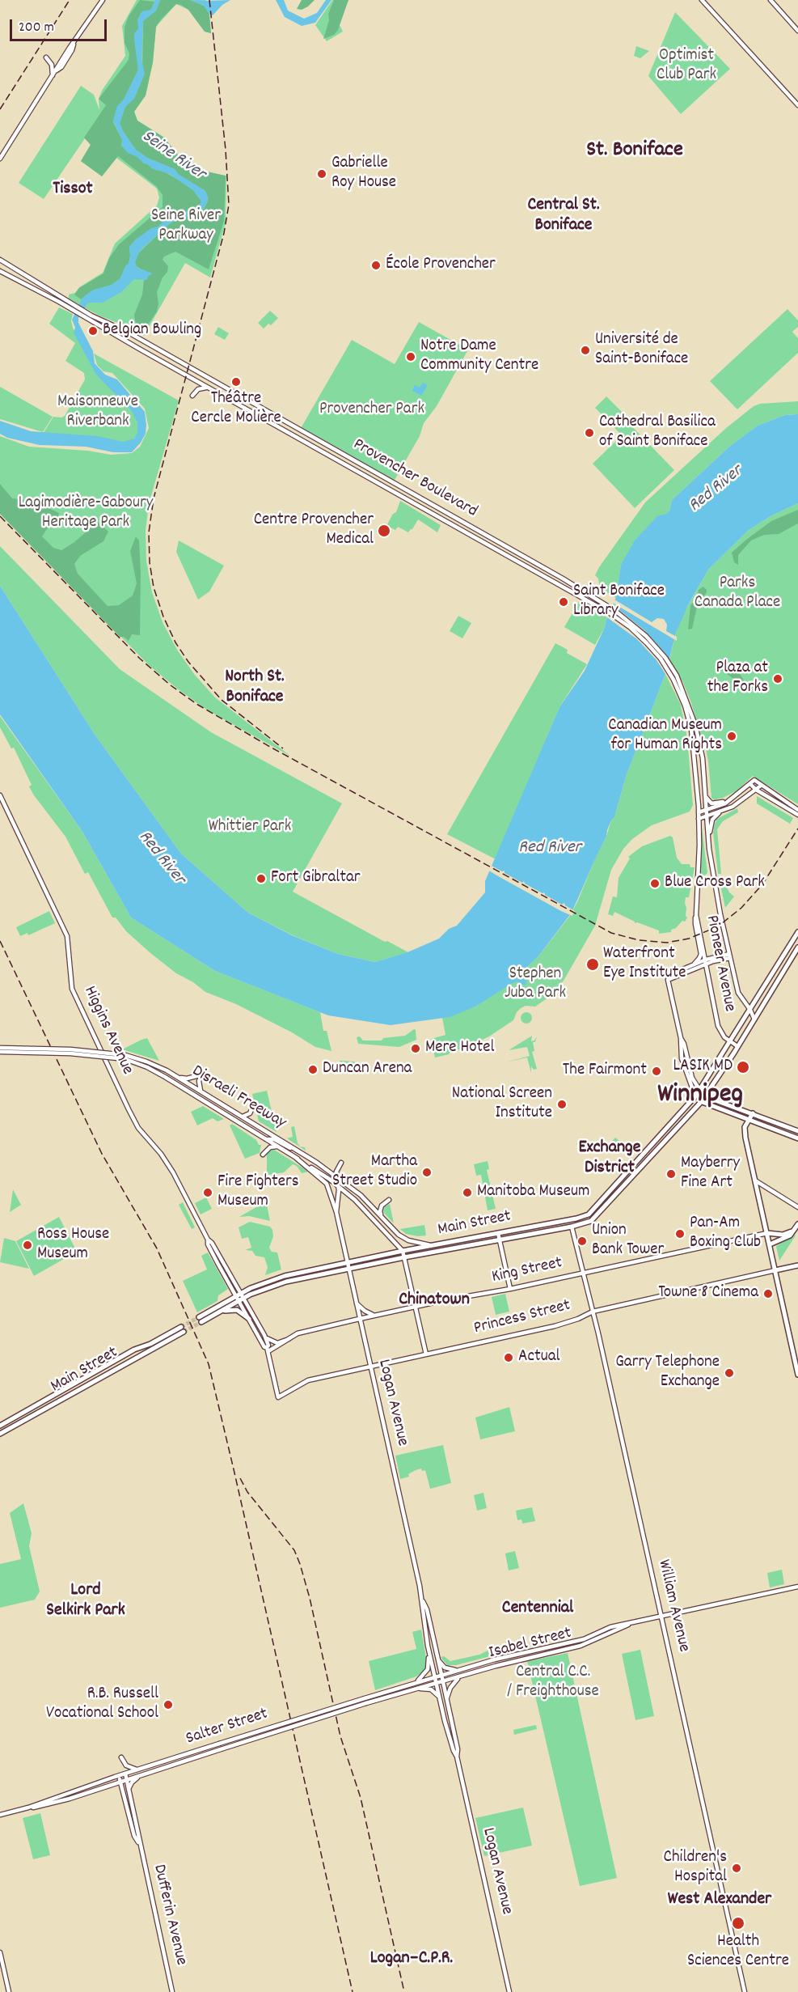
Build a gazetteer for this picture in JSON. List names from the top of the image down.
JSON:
{
  "streets": {
    "main road": [
      "Provencher Boulevard",
      "Pioneer Avenue",
      "Higgins Avenue",
      "Disraeli Freeway",
      "Main Street",
      "King Street",
      "Princess Street",
      "Logan Avenue",
      "William Avenue",
      "Isabel Street",
      "Salter Street",
      "Dufferin Avenue"
    ]
  },
  "crossings": [
    ["Provencher Boulevard", "Pioneer Avenue"],
    ["Pioneer Avenue", "Main Street"],
    ["Higgins Avenue", "Main Street"],
    ["Higgins Avenue", "King Street"],
    ["Higgins Avenue", "Princess Street"],
    ["Disraeli Freeway", "Main Street"],
    ["Disraeli Freeway", "King Street"],
    ["Disraeli Freeway", "Princess Street"],
    ["Disraeli Freeway", "Logan Avenue"],
    ["Main Street", "Logan Avenue"],
    ["Main Street", "William Avenue"],
    ["King Street", "Logan Avenue"],
    ["King Street", "William Avenue"],
    ["Princess Street", "Logan Avenue"],
    ["Princess Street", "William Avenue"],
    ["Logan Avenue", "Isabel Street"],
    ["Logan Avenue", "Salter Street"],
    ["William Avenue", "Isabel Street"],
    ["Isabel Street", "Salter Street"],
    ["Salter Street", "Dufferin Avenue"]
  ],
  "districts": [
    "St. Boniface",
    "Tissot",
    "Central St. Boniface",
    "North St. Boniface",
    "Winnipeg",
    "Exchange District",
    "Chinatown",
    "Lord Selkirk Park",
    "Centennial",
    "West Alexander",
    "Logan–C.P.R."
  ],
  "water": ["Seine River", "Red River"],
  "parks": [
    "Optimist Club Park",
    "Seine River Parkway",
    "Maisonneuve Riverbank",
    "Provencher Park",
    "Lagimodière-Gaboury Heritage Park",
    "Parks Canada Place",
    "Whittier Park",
    "Stephen Juba Park",
    "Central C.C. / Freighthouse"
  ],
  "places": [
    "Gabrielle Roy House",
    "École Provencher",
    "Belgian Bowling",
    "Université de Saint-Boniface",
    "Notre Dame Community Centre",
    "Théâtre Cercle Molière",
    "Cathedral Basilica of Saint Boniface",
    "Centre Provencher Medical",
    "Saint Boniface Library",
    "Plaza at the Forks",
    "Canadian Museum for Human Rights",
    "Fort Gibraltar",
    "Blue Cross Park",
    "Waterfront Eye Institute",
    "Mere Hotel",
    "LASIK MD",
    "Duncan Arena",
    "The Fairmont",
    "National Screen Institute",
    "Martha Street Studio",
    "Mayberry Fine Art",
    "Fire Fighters Museum",
    "Manitoba Museum",
    "Pan-Am Boxing Club",
    "Union Bank Tower",
    "Ross House Museum",
    "Towne 8 Cinema",
    "Actual",
    "Garry Telephone Exchange",
    "R.B. Russell Vocational School",
    "Children's Hospital",
    "Health Sciences Centre"
  ],
  "scale_bar": "200 m"
}
